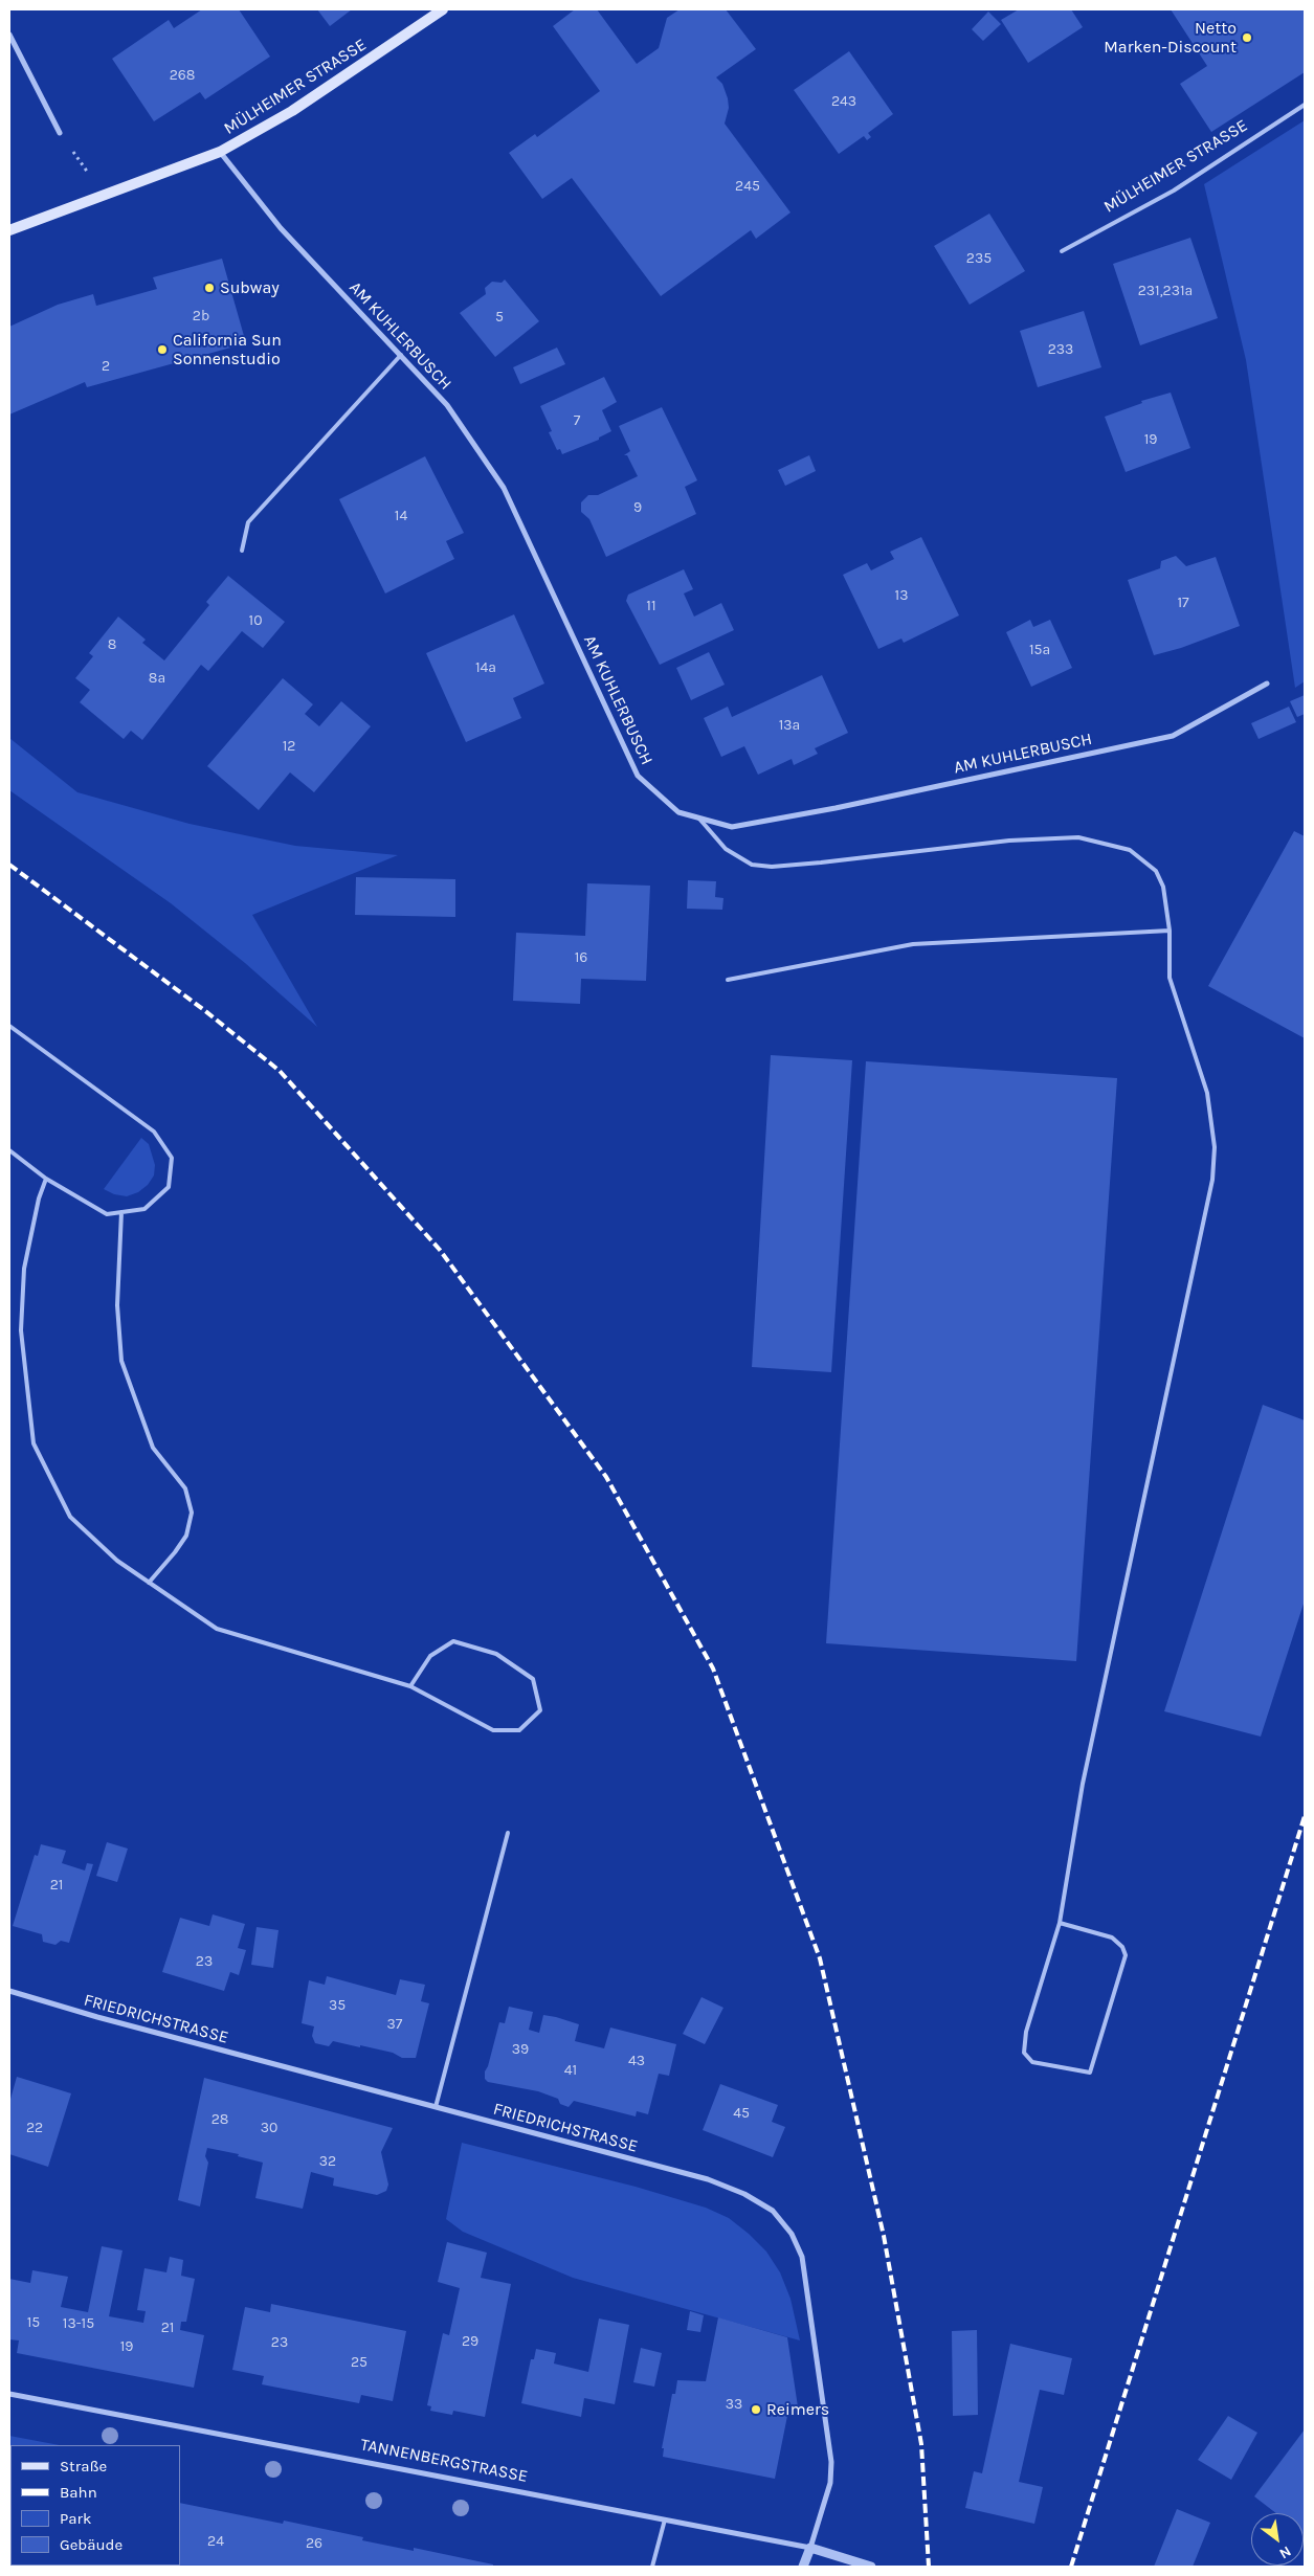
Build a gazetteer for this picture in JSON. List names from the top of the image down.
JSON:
{
  "streets": {
    "main road": ["MÜLHEIMER STRASSE"],
    "street": ["AM KUHLERBUSCH", "FRIEDRICHSTRASSE", "TANNENBERGSTRASSE"]
  },
  "crossings": [
    ["MÜLHEIMER STRASSE", "AM KUHLERBUSCH"],
    ["FRIEDRICHSTRASSE", "TANNENBERGSTRASSE"]
  ],
  "places": [
    "Netto Marken-Discount",
    "Subway",
    "California Sun Sonnenstudio",
    "Reimers"
  ],
  "house_numbers": [
    "268",
    "243",
    "245",
    "235",
    "231,231a",
    "2b",
    "5",
    "233",
    "2",
    "7",
    "19",
    "9",
    "14",
    "13",
    "17",
    "11",
    "10",
    "8",
    "15a",
    "14a",
    "8a",
    "13a",
    "12",
    "16",
    "21",
    "23",
    "35",
    "37",
    "39",
    "43",
    "41",
    "45",
    "28",
    "22",
    "30",
    "32",
    "15",
    "13-15",
    "21",
    "29",
    "23",
    "19",
    "25",
    "33",
    "24",
    "26"
  ],
  "legend": [
    "Straße",
    "Bahn",
    "Park",
    "Gebäude"
  ],
  "north": "bottom right"
}
